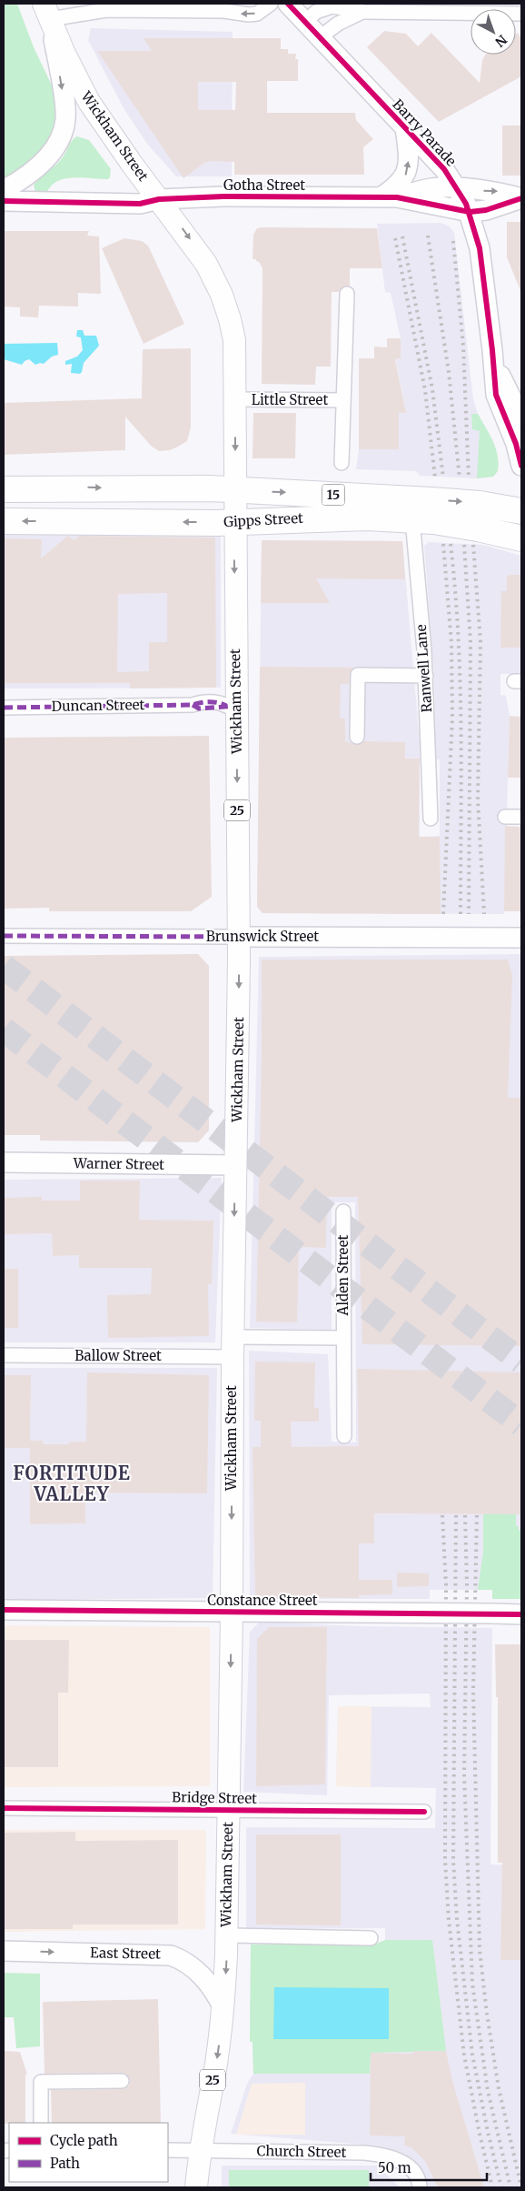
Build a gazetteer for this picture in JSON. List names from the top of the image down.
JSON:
{
  "streets": {
    "highway": ["15", "Gipps Street"],
    "main road": ["Wickham Street", "25"],
    "street": [
      "Barry Parade",
      "Gotha Street",
      "Little Street",
      "Ranwell Lane",
      "Duncan Street",
      "Brunswick Street",
      "Warner Street",
      "Alden Street",
      "Ballow Street",
      "Constance Street",
      "Bridge Street",
      "East Street",
      "Church Street"
    ]
  },
  "crossings": [
    ["Barry Parade", "Gotha Street"],
    ["Wickham Street", "Gotha Street"],
    ["Wickham Street", "Little Street"],
    ["Wickham Street", "Gipps Street"],
    ["Wickham Street", "Duncan Street"],
    ["Wickham Street", "Brunswick Street"],
    ["Wickham Street", "Warner Street"],
    ["Wickham Street", "Ballow Street"],
    ["Wickham Street", "Constance Street"],
    ["Wickham Street", "Bridge Street"],
    ["Wickham Street", "East Street"],
    ["Wickham Street", "Church Street"],
    ["Gipps Street", "Ranwell Lane"]
  ],
  "one_way": ["Wickham Street"],
  "districts": ["FORTITUDE VALLEY"],
  "legend": ["Cycle path", "Path"],
  "scale_bar": "50 m",
  "north": "bottom right"
}
